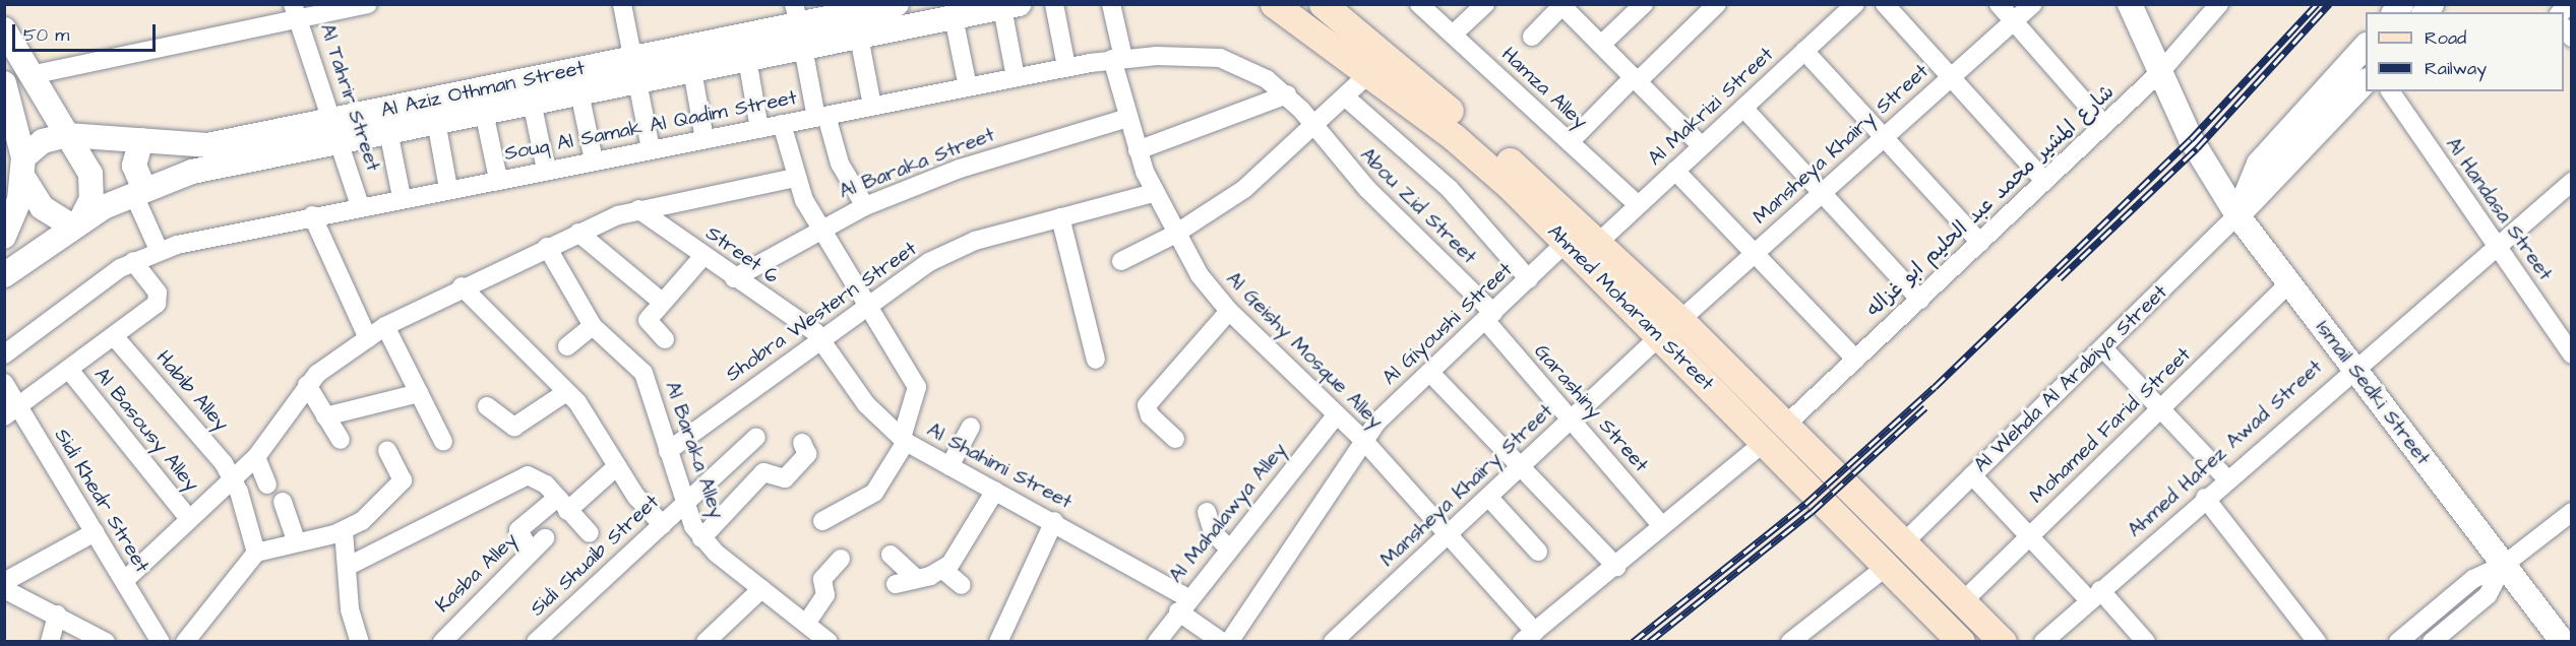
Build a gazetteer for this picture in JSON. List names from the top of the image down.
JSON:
{
  "streets": {
    "main road": ["Ahmed Moharam Street"],
    "street": [
      "Hamza Alley",
      "Al Aziz Othman Street",
      "Al Tahrir Street",
      "Al Makrizi Street",
      "Souq Al Samak Al Qadim Street",
      "Mansheya Khairy Street",
      "Al Baraka Street",
      "شارع المشير محمد عبد الحليم ابو غزاله",
      "Abou Zid Street",
      "Al Handasa Street",
      "Street 6",
      "Shobra Western Street",
      "Al Giyoushi Street",
      "Al Geishy Mosque Alley",
      "Al Wehda Al Arabiya Street",
      "Habib Alley",
      "Ismail Sedki Street",
      "Garashiny Street",
      "Mohamed Farid Street",
      "Al Basousy Alley",
      "Ahmed Hafez Awad Street",
      "Al Baraka Alley",
      "Al Shahimi Street",
      "Sidi Khedr Street",
      "Al Mahalawya Alley",
      "Sidi Shuaib Street",
      "Kasba Alley"
    ]
  },
  "crossings": [
    ["Hamza Alley", "Al Makrizi Street"],
    ["Al Aziz Othman Street", "Al Tahrir Street"],
    ["Al Tahrir Street", "Souq Al Samak Al Qadim Street"],
    ["Al Makrizi Street", "Ahmed Moharam Street"],
    ["Al Makrizi Street", "Al Giyoushi Street"],
    ["Souq Al Samak Al Qadim Street", "Abou Zid Street"],
    ["Souq Al Samak Al Qadim Street", "Al Geishy Mosque Alley"],
    ["Mansheya Khairy Street", "Ahmed Moharam Street"],
    ["Mansheya Khairy Street", "Al Geishy Mosque Alley"],
    ["Mansheya Khairy Street", "Garashiny Street"],
    ["Al Baraka Street", "Street 6"],
    ["Al Baraka Street", "Al Geishy Mosque Alley"],
    ["شارع المشير محمد عبد الحليم ابو غزاله", "Ahmed Moharam Street"],
    ["شارع المشير محمد عبد الحليم ابو غزاله", "Al Geishy Mosque Alley"],
    ["شارع المشير محمد عبد الحليم ابو غزاله", "Ismail Sedki Street"],
    ["شارع المشير محمد عبد الحليم ابو غزاله", "Garashiny Street"],
    ["Abou Zid Street", "Al Giyoushi Street"],
    ["Abou Zid Street", "Garashiny Street"],
    ["Al Handasa Street", "Ahmed Hafez Awad Street"],
    ["Street 6", "Shobra Western Street"],
    ["Street 6", "Al Shahimi Street"],
    ["Ahmed Moharam Street", "Al Giyoushi Street"],
    ["Ahmed Moharam Street", "Al Wehda Al Arabiya Street"],
    ["Ahmed Moharam Street", "Mohamed Farid Street"],
    ["Shobra Western Street", "Al Geishy Mosque Alley"],
    ["Shobra Western Street", "Al Baraka Alley"],
    ["Shobra Western Street", "Al Shahimi Street"],
    ["Al Giyoushi Street", "Al Geishy Mosque Alley"],
    ["Al Giyoushi Street", "Garashiny Street"],
    ["Al Geishy Mosque Alley", "Al Mahalawya Alley"],
    ["Al Wehda Al Arabiya Street", "Ismail Sedki Street"],
    ["Ismail Sedki Street", "Mohamed Farid Street"],
    ["Ismail Sedki Street", "Ahmed Hafez Awad Street"],
    ["Al Baraka Alley", "Sidi Shuaib Street"],
    ["Al Shahimi Street", "Al Mahalawya Alley"]
  ],
  "legend": ["Road", "Railway"],
  "scale_bar": "50 m"
}
